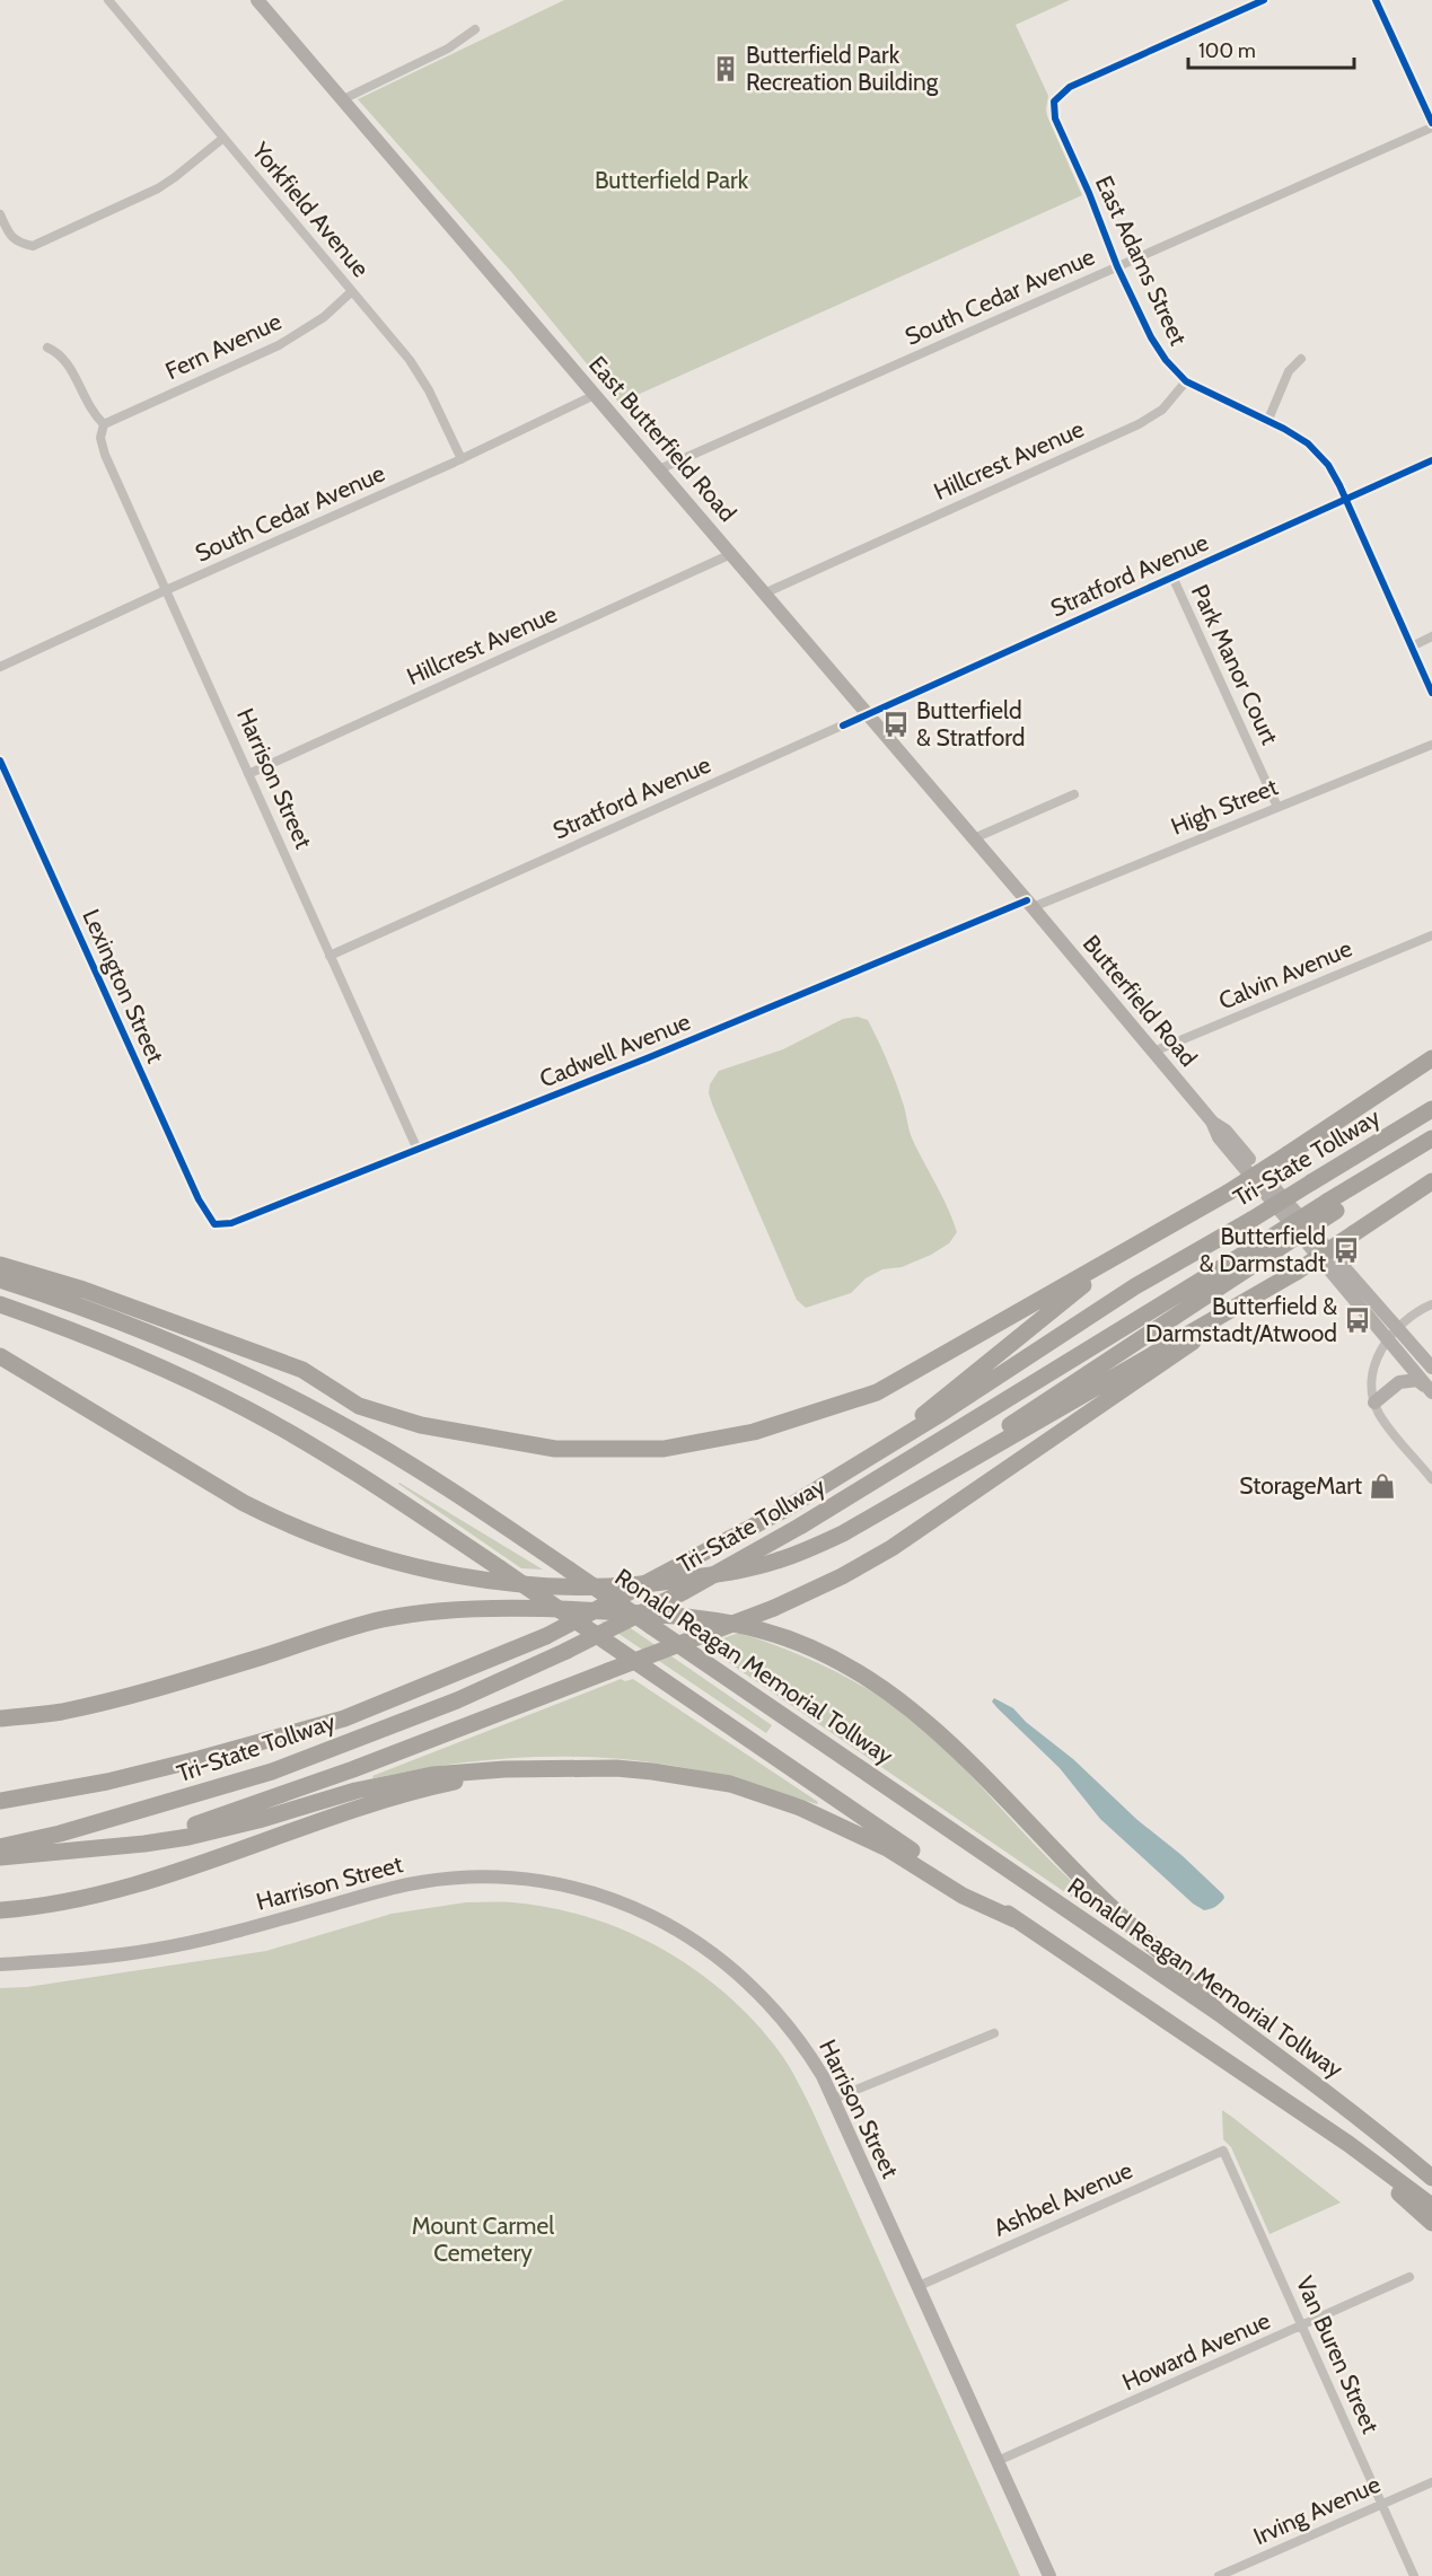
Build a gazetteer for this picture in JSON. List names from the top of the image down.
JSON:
{
  "streets": {
    "highway": ["Tri-State Tollway", "Ronald Reagan Memorial Tollway"],
    "main road": ["East Butterfield Road", "Harrison Street", "Butterfield Road"],
    "street": [
      "Yorkfield Avenue",
      "East Adams Street",
      "South Cedar Avenue",
      "Fern Avenue",
      "Hillcrest Avenue",
      "Stratford Avenue",
      "Park Manor Court",
      "High Street",
      "Calvin Avenue",
      "Lexington Street",
      "Cadwell Avenue",
      "Ashbel Avenue",
      "Howard Avenue",
      "Van Buren Street",
      "Irving Avenue"
    ]
  },
  "crossings": [
    ["Yorkfield Avenue", "South Cedar Avenue"],
    ["Yorkfield Avenue", "Fern Avenue"],
    ["East Adams Street", "South Cedar Avenue"],
    ["East Adams Street", "Hillcrest Avenue"],
    ["East Adams Street", "Stratford Avenue"],
    ["South Cedar Avenue", "East Butterfield Road"],
    ["South Cedar Avenue", "Harrison Street"],
    ["Fern Avenue", "Harrison Street"],
    ["East Butterfield Road", "Hillcrest Avenue"],
    ["East Butterfield Road", "Stratford Avenue"],
    ["East Butterfield Road", "High Street"],
    ["East Butterfield Road", "Butterfield Road"],
    ["East Butterfield Road", "Cadwell Avenue"],
    ["Hillcrest Avenue", "Harrison Street"],
    ["Stratford Avenue", "Park Manor Court"],
    ["Stratford Avenue", "Harrison Street"],
    ["Park Manor Court", "High Street"],
    ["Harrison Street", "Cadwell Avenue"],
    ["Harrison Street", "Ashbel Avenue"],
    ["Harrison Street", "Howard Avenue"],
    ["High Street", "Butterfield Road"],
    ["High Street", "Cadwell Avenue"],
    ["Calvin Avenue", "Butterfield Road"],
    ["Lexington Street", "Cadwell Avenue"],
    ["Butterfield Road", "Cadwell Avenue"],
    ["Ashbel Avenue", "Van Buren Street"],
    ["Howard Avenue", "Van Buren Street"],
    ["Van Buren Street", "Irving Avenue"]
  ],
  "parks": ["Butterfield Park", "Mount Carmel Cemetery"],
  "places": {
    "building": ["Butterfield Park Recreation Building"],
    "bus stop": ["Butterfield & Stratford", "Butterfield & Darmstadt", "Butterfield & Darmstadt/Atwood"],
    "shop": ["StorageMart"]
  },
  "scale_bar": "100 m"
}
